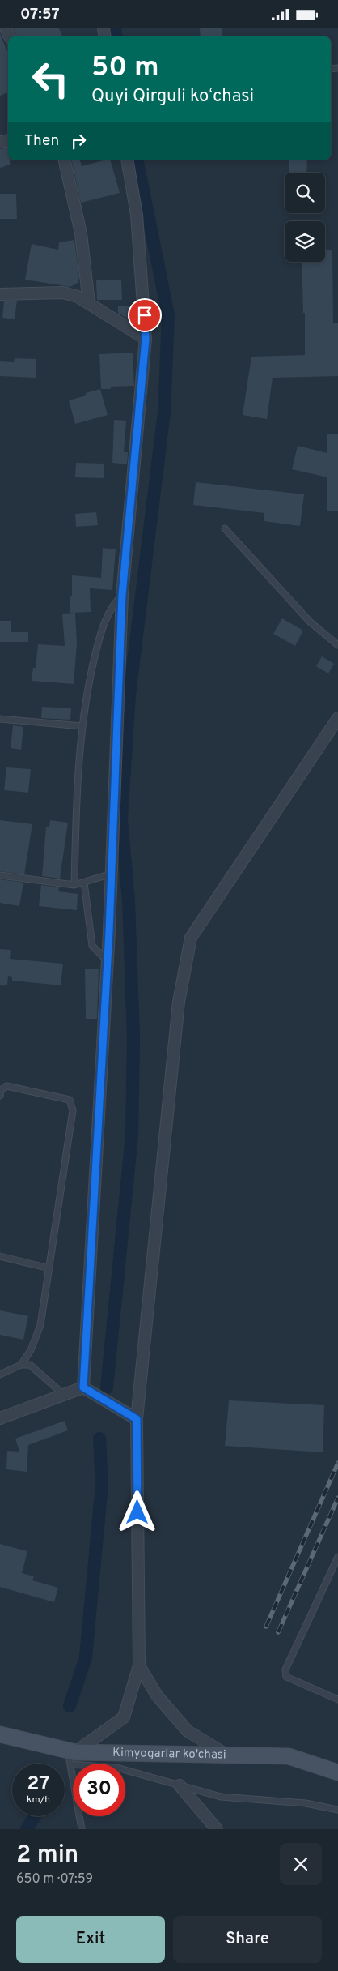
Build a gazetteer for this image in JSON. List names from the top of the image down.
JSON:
{
  "streets": {
    "street": ["Kimyogarlar ko'chasi"]
  },
  "page": {
    "status": "07:57",
    "turn": ["50 m", "Quyi Qirguli koʻchasi"],
    "then": "Then",
    "speed": "27 km/h",
    "limit": "30",
    "heading": ["2 min", "650 m · 07:59"],
    "buttons": ["Exit", "Share"]
  }
}
